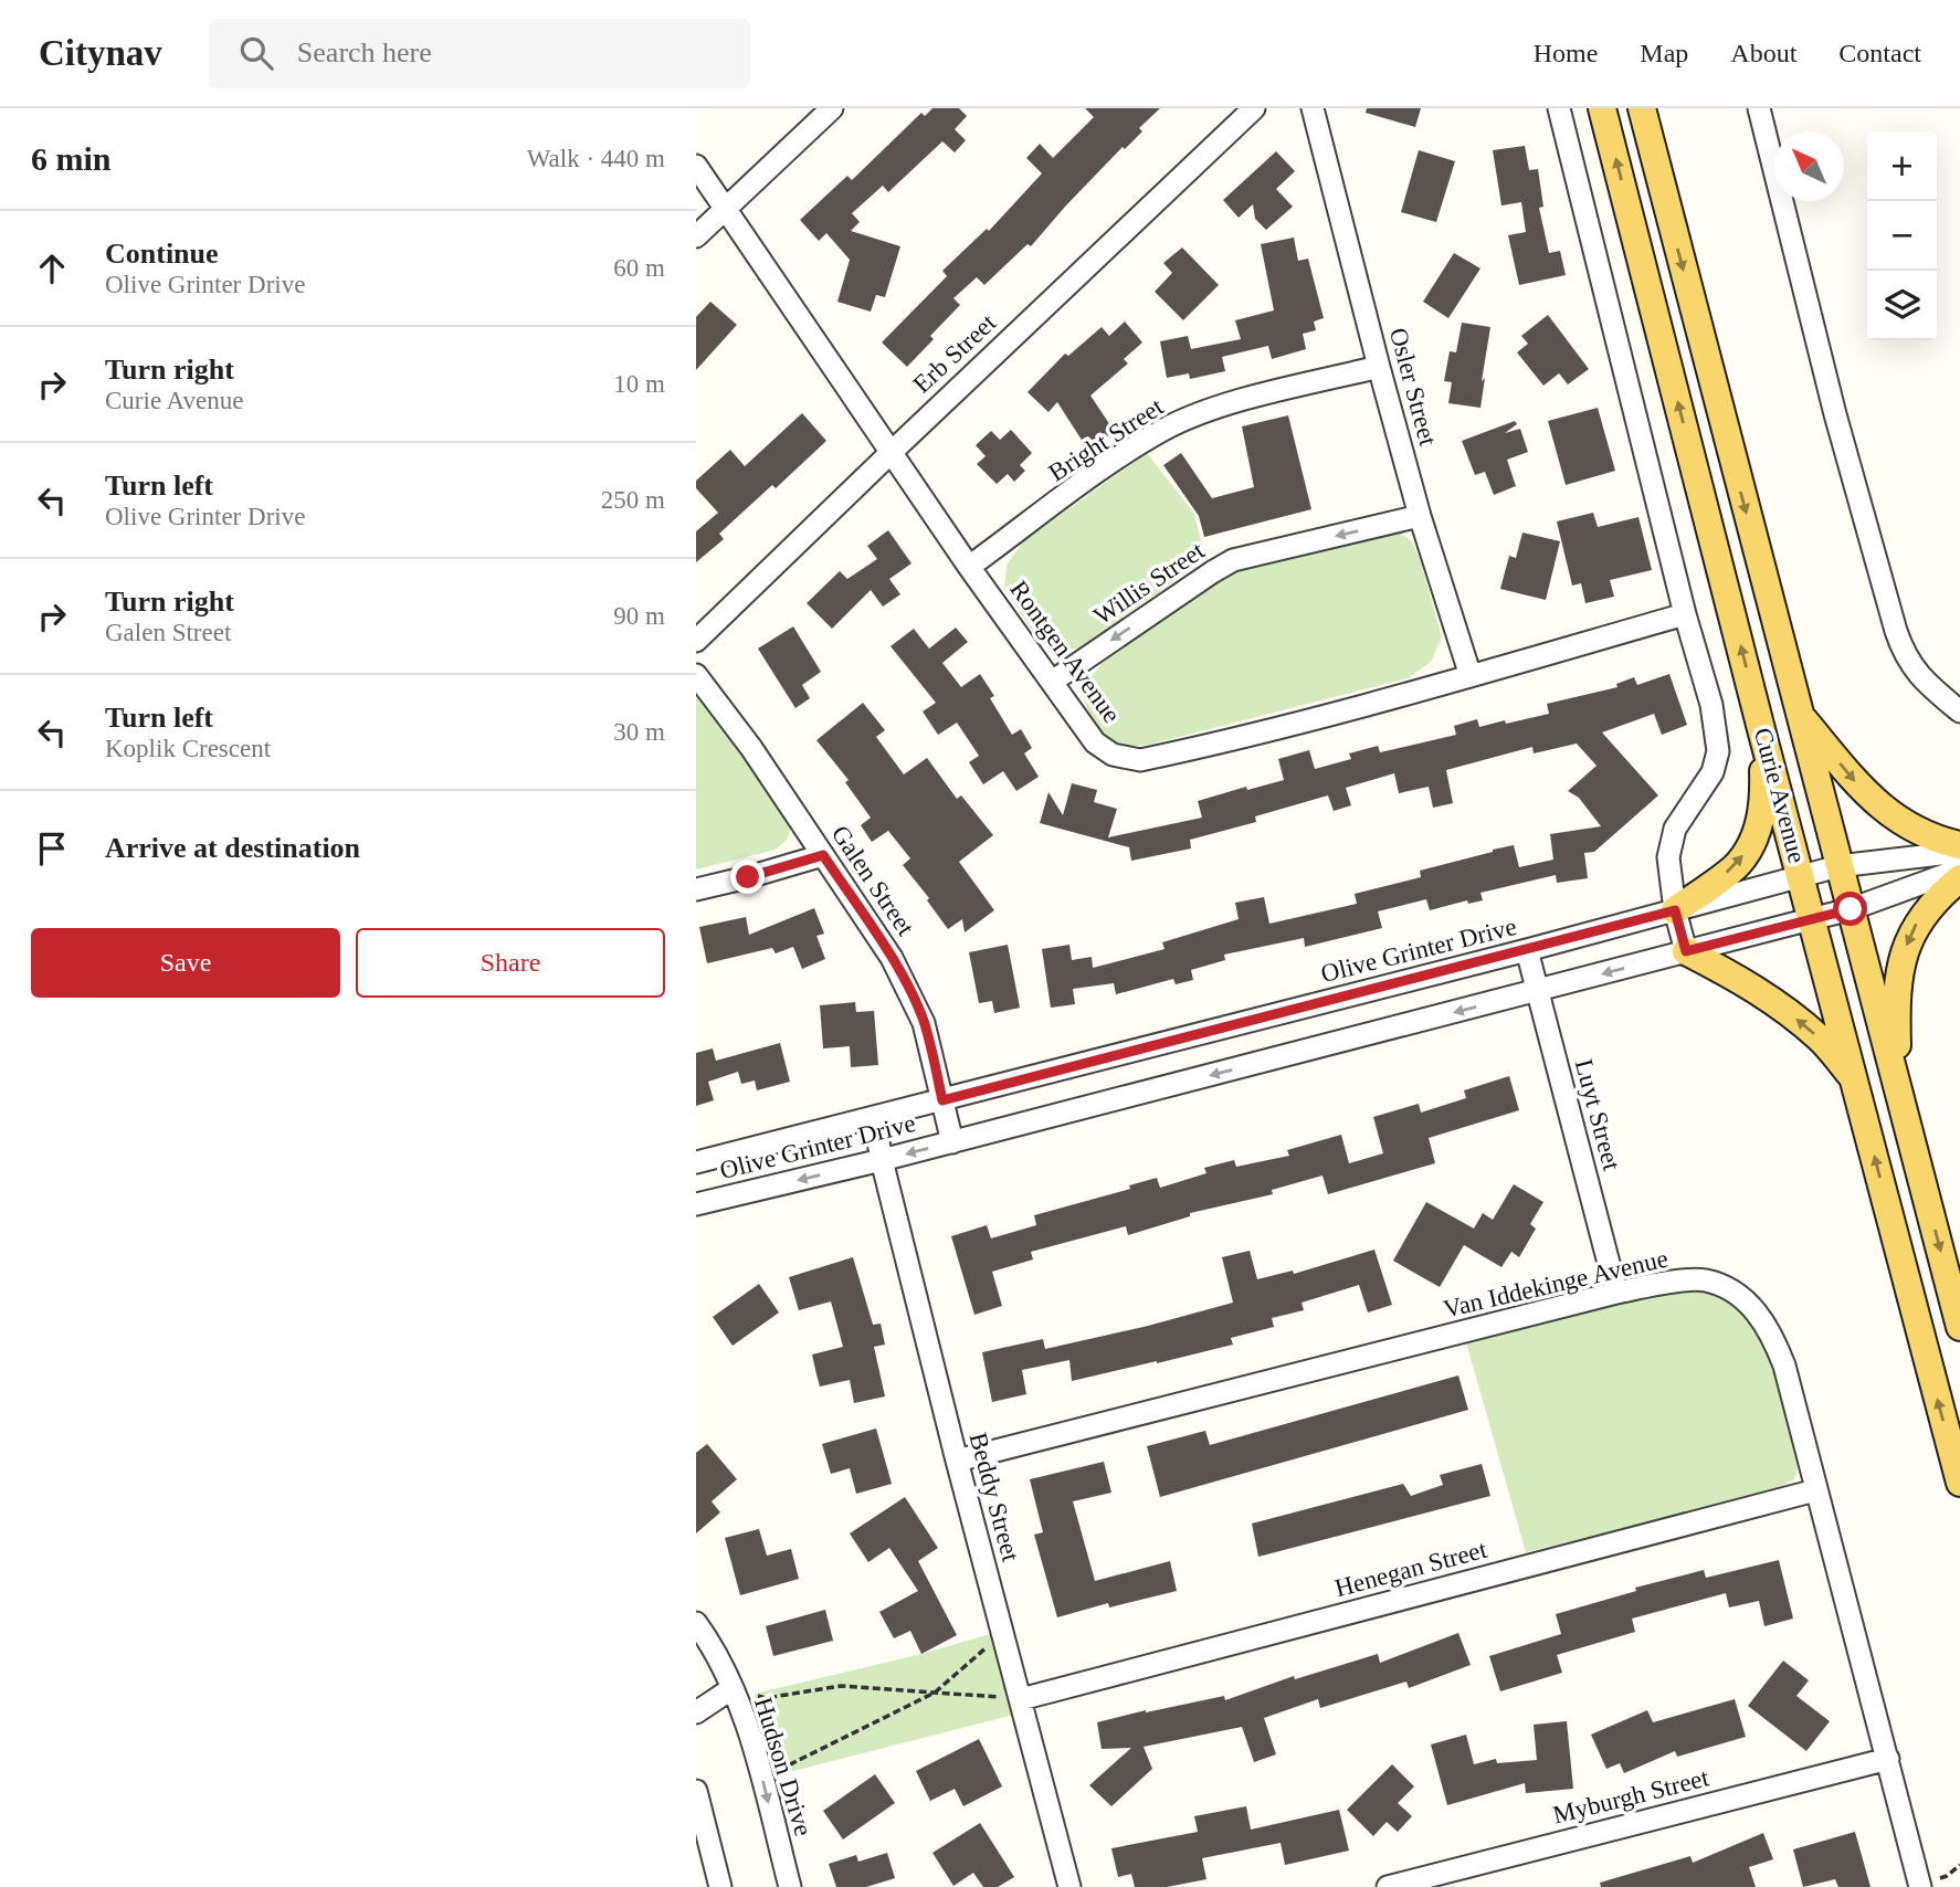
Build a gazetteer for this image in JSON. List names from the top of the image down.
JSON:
{
  "streets": {
    "main road": ["Curie Avenue"],
    "street": [
      "Erb Street",
      "Osler Street",
      "Bright Street",
      "Willis Street",
      "Rontgen Avenue",
      "Galen Street",
      "Olive Grinter Drive",
      "Luyt Street",
      "Van Iddekinge Avenue",
      "Beddy Street",
      "Henegan Street",
      "Hudson Drive",
      "Myburgh Street"
    ]
  },
  "crossings": [
    ["Erb Street", "Rontgen Avenue"],
    ["Osler Street", "Bright Street"],
    ["Osler Street", "Willis Street"],
    ["Osler Street", "Rontgen Avenue"],
    ["Bright Street", "Rontgen Avenue"],
    ["Willis Street", "Rontgen Avenue"],
    ["Rontgen Avenue", "Curie Avenue"],
    ["Curie Avenue", "Olive Grinter Drive"],
    ["Galen Street", "Olive Grinter Drive"],
    ["Olive Grinter Drive", "Luyt Street"],
    ["Olive Grinter Drive", "Beddy Street"],
    ["Luyt Street", "Van Iddekinge Avenue"],
    ["Van Iddekinge Avenue", "Beddy Street"],
    ["Van Iddekinge Avenue", "Henegan Street"],
    ["Van Iddekinge Avenue", "Myburgh Street"],
    ["Beddy Street", "Henegan Street"]
  ],
  "one_way": ["Willis Street"],
  "north": "top left",
  "page": {
    "header": "Citynav",
    "search": "Search here",
    "nav": [
      "Home",
      "Map",
      "About",
      "Contact"
    ],
    "heading": ["6 min", "Walk · 440 m"],
    "map_buttons": ["+", "−"],
    "list": [
      ["Continue", "Olive Grinter Drive", "60 m"],
      ["Turn right", "Curie Avenue", "10 m"],
      ["Turn left", "Olive Grinter Drive", "250 m"],
      ["Turn right", "Galen Street", "90 m"],
      ["Turn left", "Koplik Crescent", "30 m"],
      "Arrive at destination"
    ],
    "buttons": ["Save", "Share"]
  }
}
